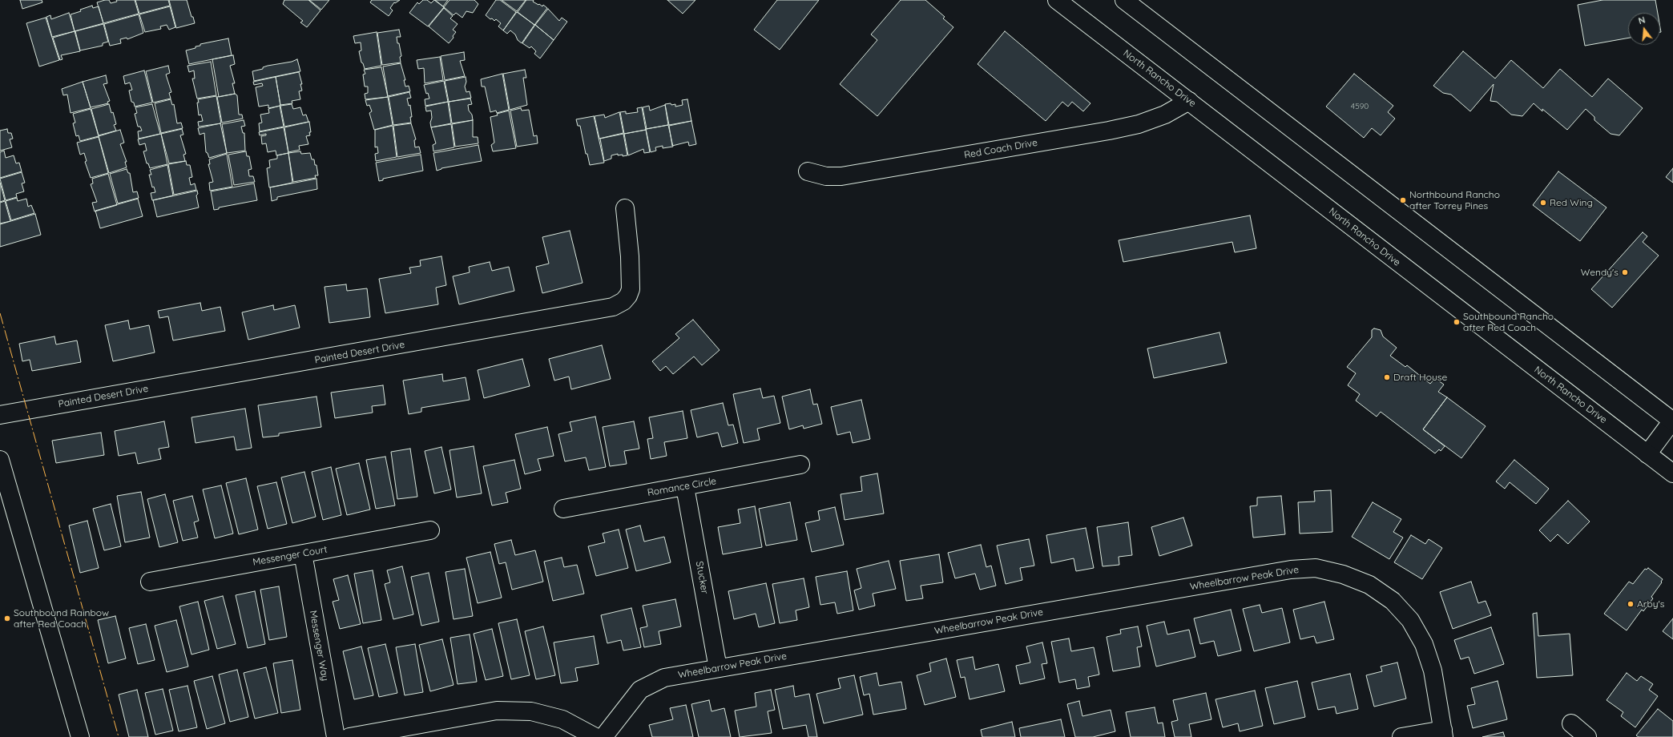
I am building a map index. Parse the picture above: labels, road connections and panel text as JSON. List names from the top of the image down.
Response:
{
  "streets": {
    "street": [
      "North Rancho Drive",
      "Red Coach Drive",
      "Painted Desert Drive",
      "Romance Circle",
      "Messenger Court",
      "Stucker",
      "Wheelbarrow Peak Drive",
      "Messenger Way"
    ]
  },
  "crossings": [
    ["North Rancho Drive", "Red Coach Drive"],
    ["Romance Circle", "Stucker"],
    ["Messenger Court", "Messenger Way"],
    ["Stucker", "Wheelbarrow Peak Drive"]
  ],
  "places": [
    "Northbound Rancho after Torrey Pines",
    "Red Wing",
    "Wendy's",
    "Southbound Rancho after Red Coach",
    "Draft House",
    "Arby's",
    "Southbound Rainbow after Red Coach"
  ],
  "house_numbers": ["4590"],
  "north": "top"
}
